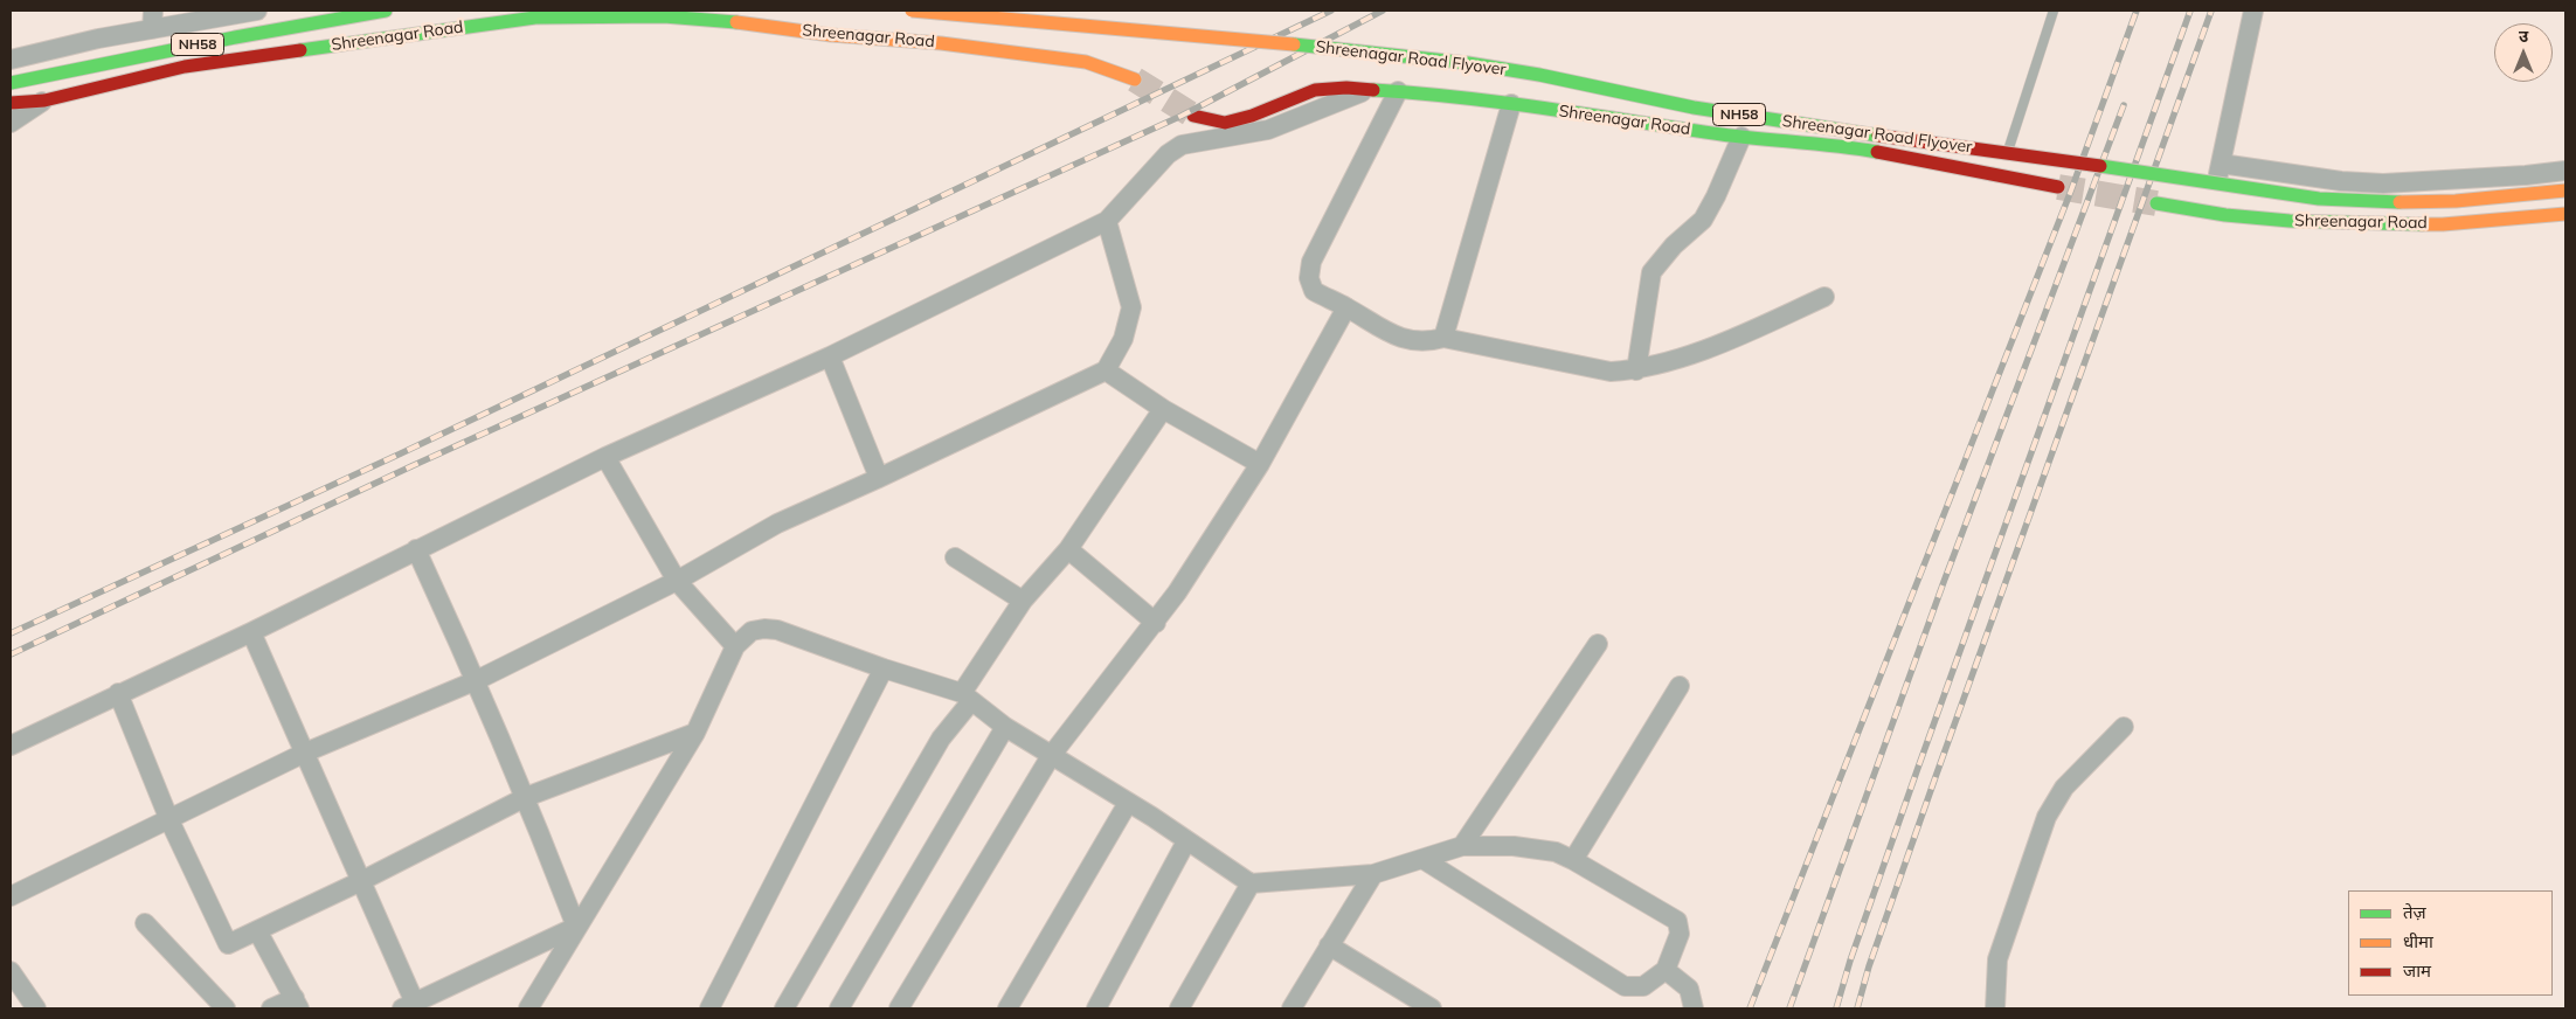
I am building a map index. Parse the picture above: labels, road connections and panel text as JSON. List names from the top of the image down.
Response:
{
  "streets": {
    "main road": ["Shreenagar Road", "NH58", "Shreenagar Road Flyover"]
  },
  "legend": ["तेज़", "धीमा", "जाम"],
  "north": "top"
}
